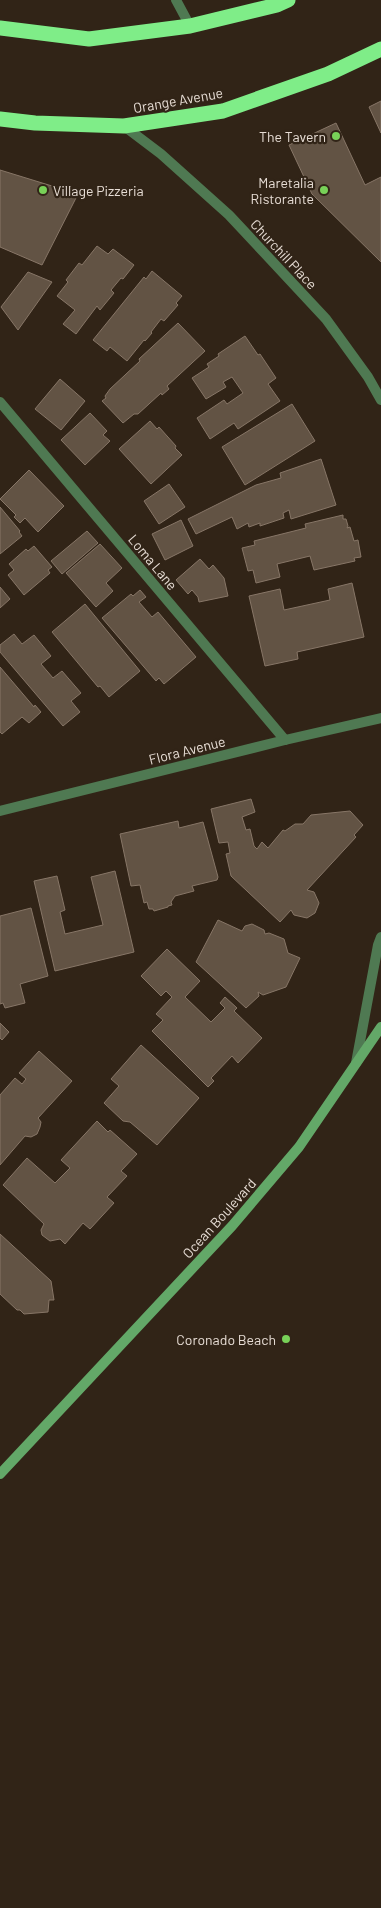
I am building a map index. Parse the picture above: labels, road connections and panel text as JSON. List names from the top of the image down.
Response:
{
  "streets": {
    "highway": ["Orange Avenue"],
    "main road": ["Ocean Boulevard"],
    "street": ["Churchill Place", "Loma Lane", "Flora Avenue"]
  },
  "crossings": [
    ["Orange Avenue", "Churchill Place"],
    ["Loma Lane", "Flora Avenue"]
  ],
  "places": [
    "The Tavern",
    "Village Pizzeria",
    "Maretalia Ristorante",
    "Coronado Beach"
  ]
}
